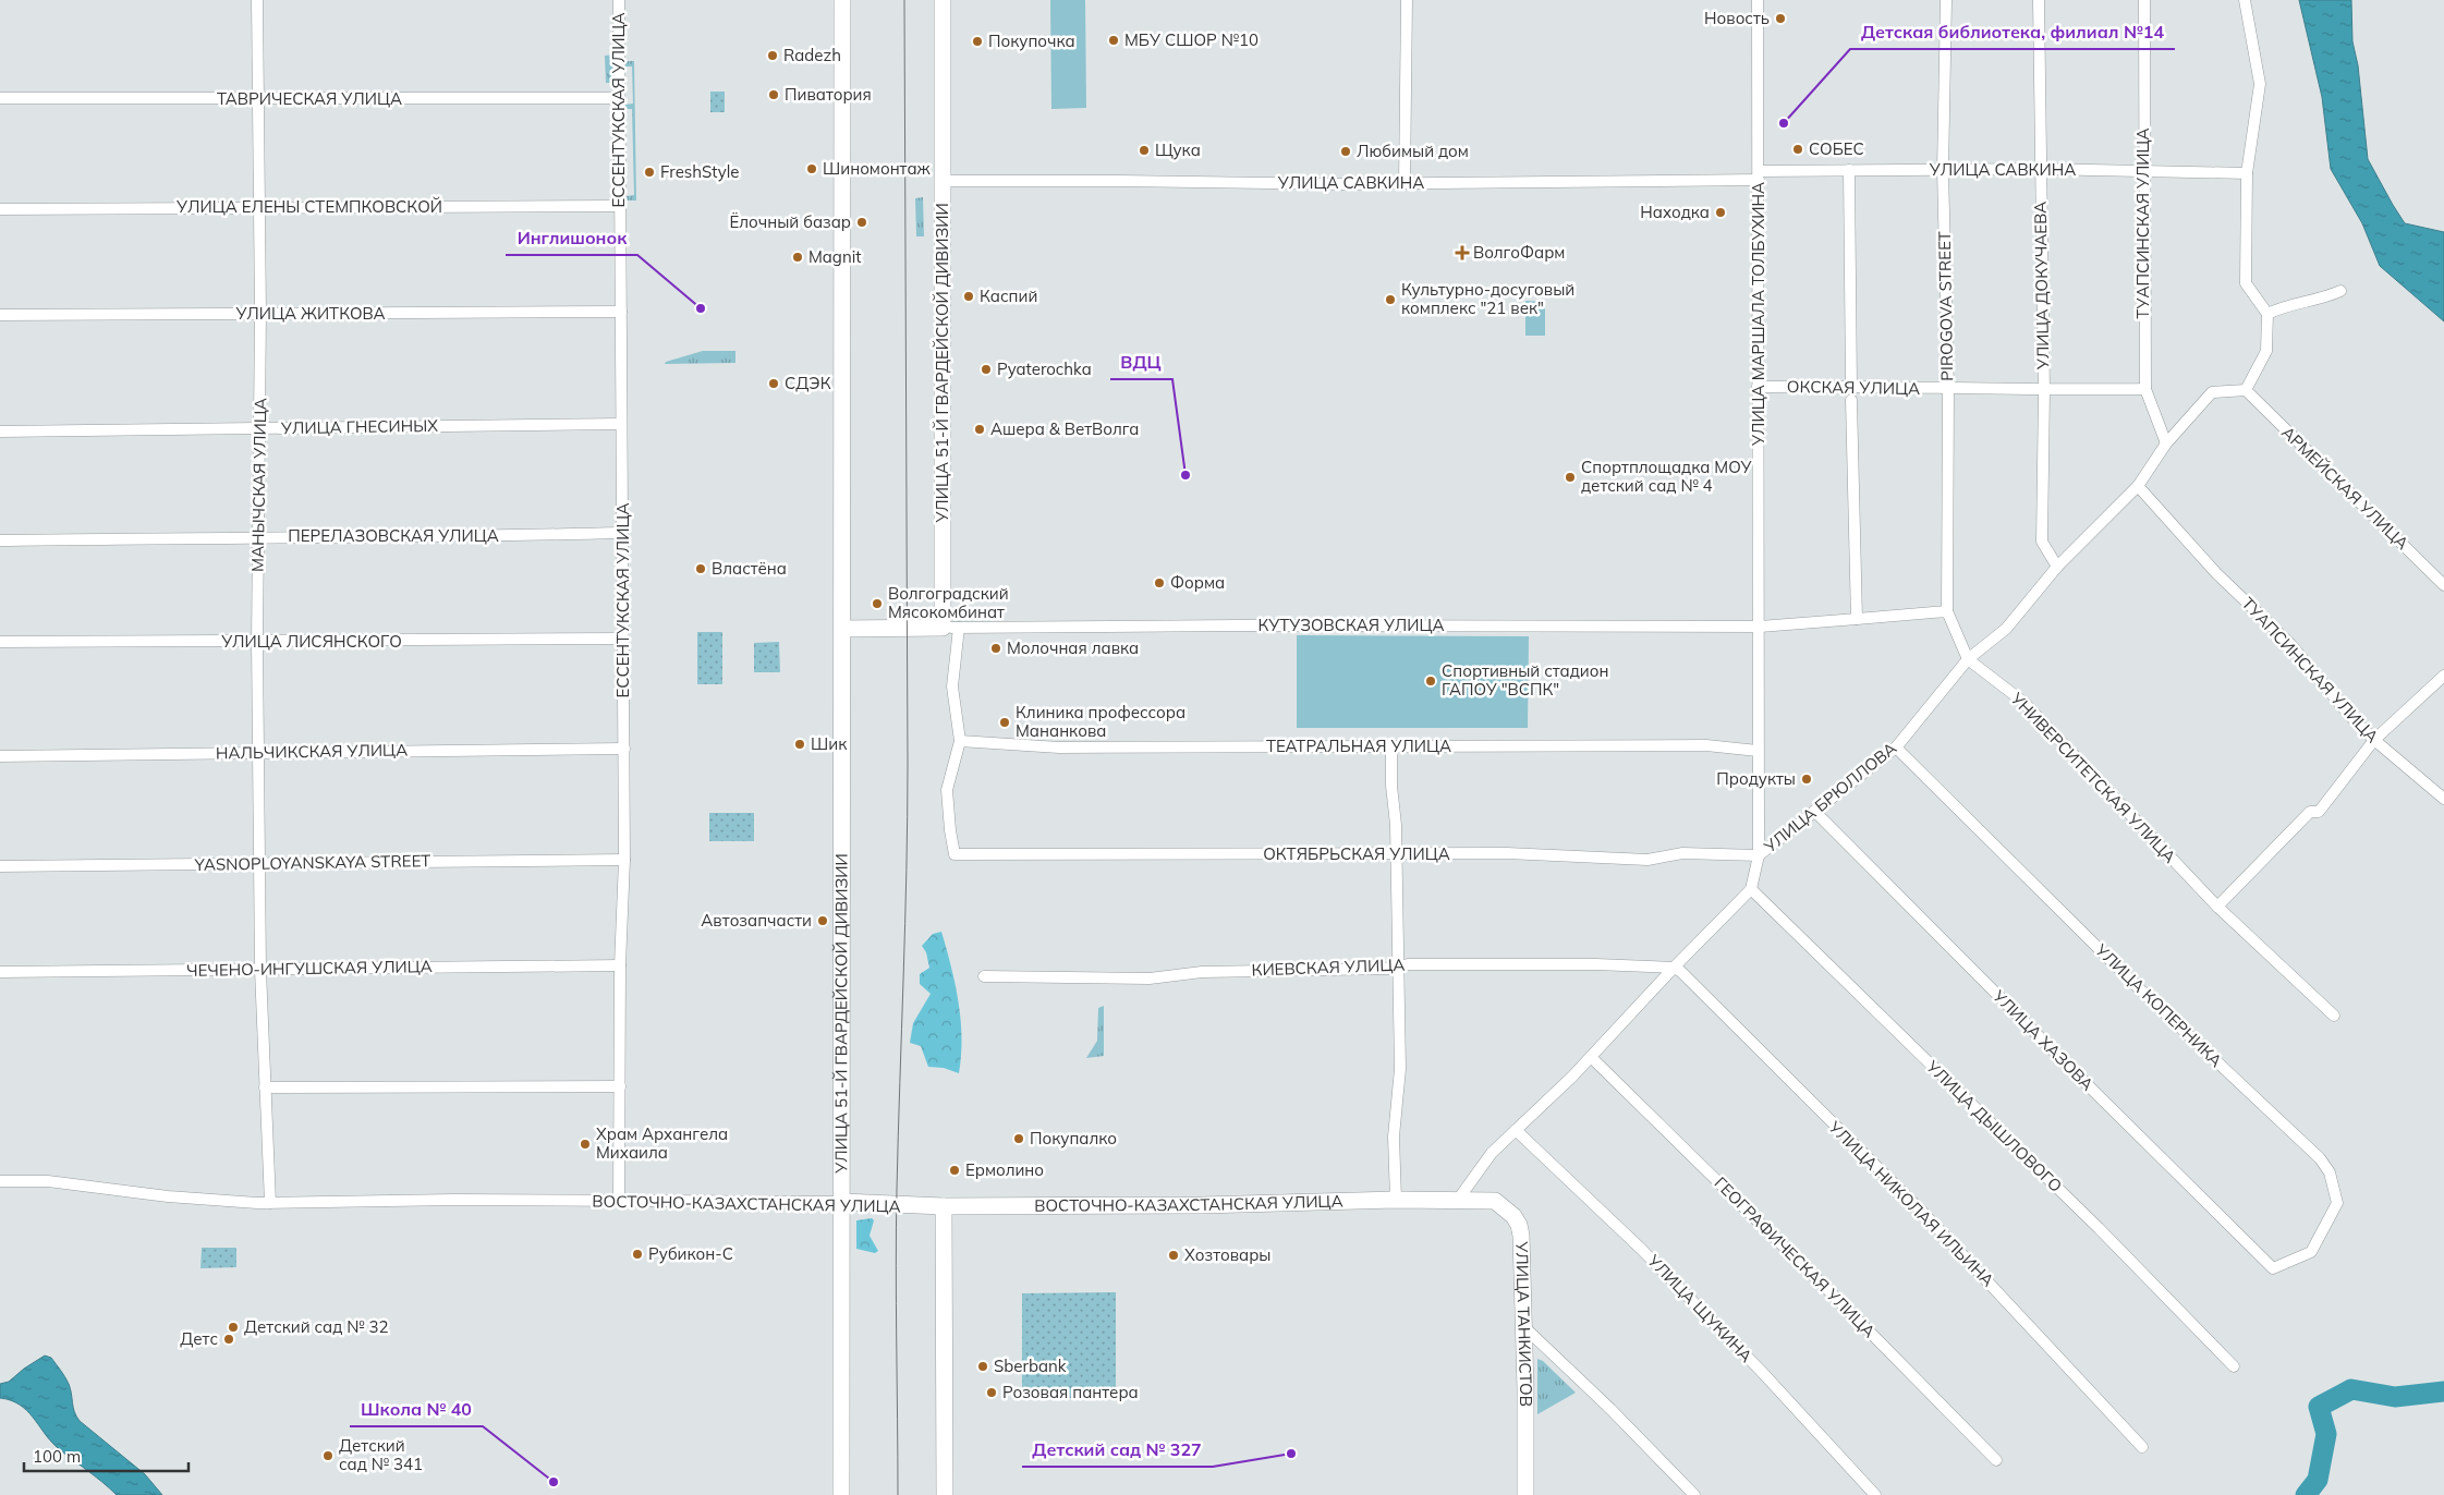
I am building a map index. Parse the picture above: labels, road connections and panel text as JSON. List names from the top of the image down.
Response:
{
  "streets": {
    "main road": ["УЛИЦА 51-Й ГВАРДЕЙСКОЙ ДИВИЗИИ", "ВОСТОЧНО-КАЗАХСТАНСКАЯ УЛИЦА", "УЛИЦА ТАНКИСТОВ"],
    "street": [
      "ТАВРИЧЕСКАЯ УЛИЦА",
      "ЕССЕНТУКСКАЯ УЛИЦА",
      "УЛИЦА САВКИНА",
      "УЛИЦА ЕЛЕНЫ СТЕМПКОВСКОЙ",
      "ТУАПСИНСКАЯ УЛИЦА",
      "УЛИЦА ДОКУЧАЕВА",
      "PIROGOVA STREET",
      "УЛИЦА ЖИТКОВА",
      "УЛИЦА МАРШАЛА ТОЛБУХИНА",
      "ОКСКАЯ УЛИЦА",
      "УЛИЦА ГНЕСИНЫХ",
      "МАНЫЧСКАЯ УЛИЦА",
      "АРМЕЙСКАЯ УЛИЦА",
      "ПЕРЕЛАЗОВСКАЯ УЛИЦА",
      "КУТУЗОВСКАЯ УЛИЦА",
      "УЛИЦА ЛИСЯНСКОГО",
      "ТЕАТРАЛЬНАЯ УЛИЦА",
      "НАЛЬЧИКСКАЯ УЛИЦА",
      "УНИВЕРСИТЕТСКАЯ УЛИЦА",
      "УЛИЦА БРЮЛЛОВА",
      "ОКТЯБРЬСКАЯ УЛИЦА",
      "YASNOPLOYANSKAYA STREET",
      "КИЕВСКАЯ УЛИЦА",
      "ЧЕЧЕНО-ИНГУШСКАЯ УЛИЦА",
      "УЛИЦА КОПЕРНИКА",
      "УЛИЦА ХАЗОВА",
      "УЛИЦА ДЫШЛОВОГО",
      "УЛИЦА НИКОЛАЯ ИЛЬИНА",
      "ГЕОГРАФИЧЕСКАЯ УЛИЦА",
      "УЛИЦА ЩУКИНА"
    ]
  },
  "crossings": [
    ["ТАВРИЧЕСКАЯ УЛИЦА", "ЕССЕНТУКСКАЯ УЛИЦА"],
    ["ТАВРИЧЕСКАЯ УЛИЦА", "МАНЫЧСКАЯ УЛИЦА"],
    ["ЕССЕНТУКСКАЯ УЛИЦА", "УЛИЦА ЕЛЕНЫ СТЕМПКОВСКОЙ"],
    ["ЕССЕНТУКСКАЯ УЛИЦА", "УЛИЦА ЖИТКОВА"],
    ["ЕССЕНТУКСКАЯ УЛИЦА", "УЛИЦА ГНЕСИНЫХ"],
    ["ЕССЕНТУКСКАЯ УЛИЦА", "ПЕРЕЛАЗОВСКАЯ УЛИЦА"],
    ["ЕССЕНТУКСКАЯ УЛИЦА", "УЛИЦА ЛИСЯНСКОГО"],
    ["ЕССЕНТУКСКАЯ УЛИЦА", "НАЛЬЧИКСКАЯ УЛИЦА"],
    ["ЕССЕНТУКСКАЯ УЛИЦА", "YASNOPLOYANSKAYA STREET"],
    ["ЕССЕНТУКСКАЯ УЛИЦА", "ЧЕЧЕНО-ИНГУШСКАЯ УЛИЦА"],
    ["ЕССЕНТУКСКАЯ УЛИЦА", "ВОСТОЧНО-КАЗАХСТАНСКАЯ УЛИЦА"],
    ["УЛИЦА САВКИНА", "ТУАПСИНСКАЯ УЛИЦА"],
    ["УЛИЦА САВКИНА", "УЛИЦА ДОКУЧАЕВА"],
    ["УЛИЦА САВКИНА", "PIROGOVA STREET"],
    ["УЛИЦА САВКИНА", "УЛИЦА МАРШАЛА ТОЛБУХИНА"],
    ["УЛИЦА САВКИНА", "УЛИЦА 51-Й ГВАРДЕЙСКОЙ ДИВИЗИИ"],
    ["УЛИЦА ЕЛЕНЫ СТЕМПКОВСКОЙ", "МАНЫЧСКАЯ УЛИЦА"],
    ["ТУАПСИНСКАЯ УЛИЦА", "ОКСКАЯ УЛИЦА"],
    ["ТУАПСИНСКАЯ УЛИЦА", "УЛИЦА БРЮЛЛОВА"],
    ["УЛИЦА ДОКУЧАЕВА", "ОКСКАЯ УЛИЦА"],
    ["УЛИЦА ДОКУЧАЕВА", "УЛИЦА БРЮЛЛОВА"],
    ["PIROGOVA STREET", "ОКСКАЯ УЛИЦА"],
    ["PIROGOVA STREET", "УНИВЕРСИТЕТСКАЯ УЛИЦА"],
    ["УЛИЦА ЖИТКОВА", "МАНЫЧСКАЯ УЛИЦА"],
    ["УЛИЦА МАРШАЛА ТОЛБУХИНА", "ОКСКАЯ УЛИЦА"],
    ["УЛИЦА МАРШАЛА ТОЛБУХИНА", "КУТУЗОВСКАЯ УЛИЦА"],
    ["УЛИЦА МАРШАЛА ТОЛБУХИНА", "ТЕАТРАЛЬНАЯ УЛИЦА"],
    ["УЛИЦА МАРШАЛА ТОЛБУХИНА", "УЛИЦА БРЮЛЛОВА"],
    ["УЛИЦА МАРШАЛА ТОЛБУХИНА", "ОКТЯБРЬСКАЯ УЛИЦА"],
    ["УЛИЦА 51-Й ГВАРДЕЙСКОЙ ДИВИЗИИ", "КУТУЗОВСКАЯ УЛИЦА"],
    ["УЛИЦА 51-Й ГВАРДЕЙСКОЙ ДИВИЗИИ", "ВОСТОЧНО-КАЗАХСТАНСКАЯ УЛИЦА"],
    ["УЛИЦА ГНЕСИНЫХ", "МАНЫЧСКАЯ УЛИЦА"],
    ["МАНЫЧСКАЯ УЛИЦА", "ПЕРЕЛАЗОВСКАЯ УЛИЦА"],
    ["МАНЫЧСКАЯ УЛИЦА", "УЛИЦА ЛИСЯНСКОГО"],
    ["МАНЫЧСКАЯ УЛИЦА", "НАЛЬЧИКСКАЯ УЛИЦА"],
    ["МАНЫЧСКАЯ УЛИЦА", "YASNOPLOYANSKAYA STREET"],
    ["МАНЫЧСКАЯ УЛИЦА", "ЧЕЧЕНО-ИНГУШСКАЯ УЛИЦА"],
    ["АРМЕЙСКАЯ УЛИЦА", "УЛИЦА БРЮЛЛОВА"],
    ["ТЕАТРАЛЬНАЯ УЛИЦА", "ОКТЯБРЬСКАЯ УЛИЦА"],
    ["УНИВЕРСИТЕТСКАЯ УЛИЦА", "УЛИЦА БРЮЛЛОВА"],
    ["УЛИЦА БРЮЛЛОВА", "ОКТЯБРЬСКАЯ УЛИЦА"],
    ["УЛИЦА БРЮЛЛОВА", "УЛИЦА КОПЕРНИКА"],
    ["УЛИЦА БРЮЛЛОВА", "УЛИЦА ХАЗОВА"],
    ["УЛИЦА БРЮЛЛОВА", "УЛИЦА ДЫШЛОВОГО"],
    ["КИЕВСКАЯ УЛИЦА", "УЛИЦА НИКОЛАЯ ИЛЬИНА"],
    ["УЛИЦА КОПЕРНИКА", "УЛИЦА ХАЗОВА"],
    ["ВОСТОЧНО-КАЗАХСТАНСКАЯ УЛИЦА", "УЛИЦА ТАНКИСТОВ"]
  ],
  "places": {
    "other": [
      "Новость",
      "МБУ СШОР №10",
      "Покупочка",
      "Radezh",
      "Пиватория",
      "Детская библиотека, филиал №14",
      "СОБЕС",
      "Щука",
      "Любимый дом",
      "Шиномонтаж",
      "FreshStyle",
      "Находка",
      "Ёлочный базар",
      "Magnit",
      "Каспий",
      "Культурно-досуговый комплекс \"21 век\"",
      "Инглишонок",
      "Pyaterochka",
      "СДЭК",
      "Ашера & ВетВолга",
      "ВДЦ",
      "Спортплощадка МОУ детский сад № 4",
      "Властёна",
      "Форма",
      "Волгоградский Мясокомбинат",
      "Молочная лавка",
      "Спортивный стадион ГАПОУ \"ВСПК\"",
      "Клиника профессора Мананкова",
      "Шик",
      "Продукты",
      "Автозапчасти",
      "Покупалко",
      "Храм Архангела Михаила",
      "Ермолино",
      "Рубикон-С",
      "Хозтовары",
      "Детский сад № 32",
      "Детс",
      "Sberbank",
      "Розовая пантера",
      "Детский сад № 327",
      "Детский сад № 341",
      "Школа № 40"
    ],
    "health": ["ВолгоФарм"]
  },
  "scale_bar": "100 m"
}
